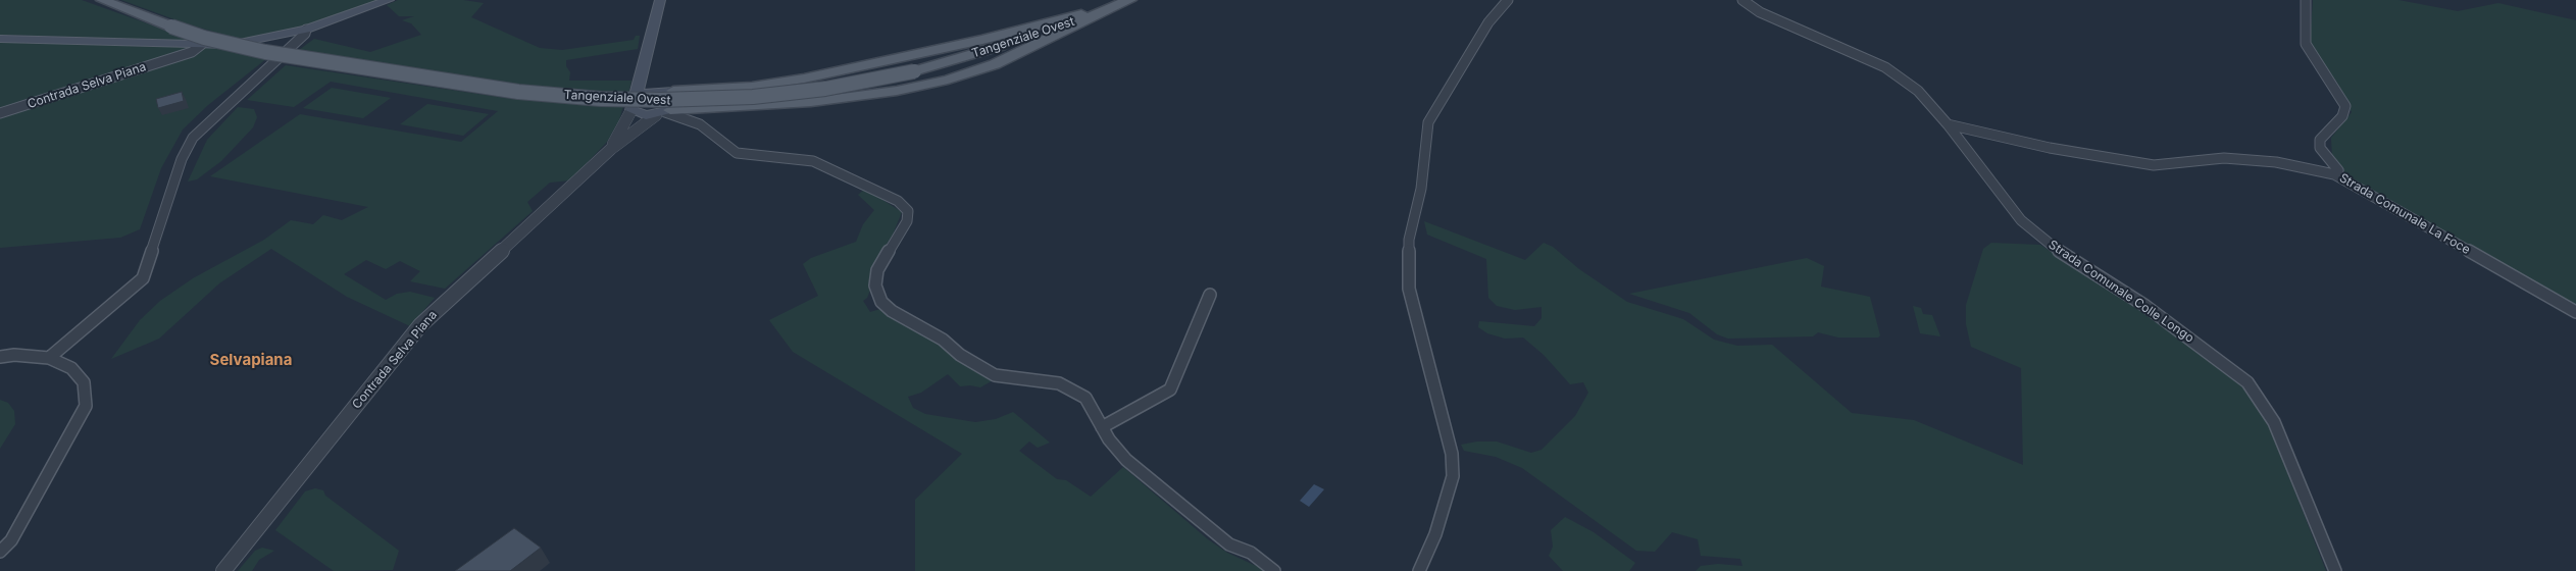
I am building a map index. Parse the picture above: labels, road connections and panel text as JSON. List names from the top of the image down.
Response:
{
  "streets": {
    "main road": ["Tangenziale Ovest"],
    "street": ["Contrada Selva Piana", "Strada Comunale La Foce", "Strada Comunale Colle Longo"]
  },
  "crossings": [
    ["Strada Comunale La Foce", "Strada Comunale Colle Longo"]
  ],
  "districts": ["Selvapiana"]
}
